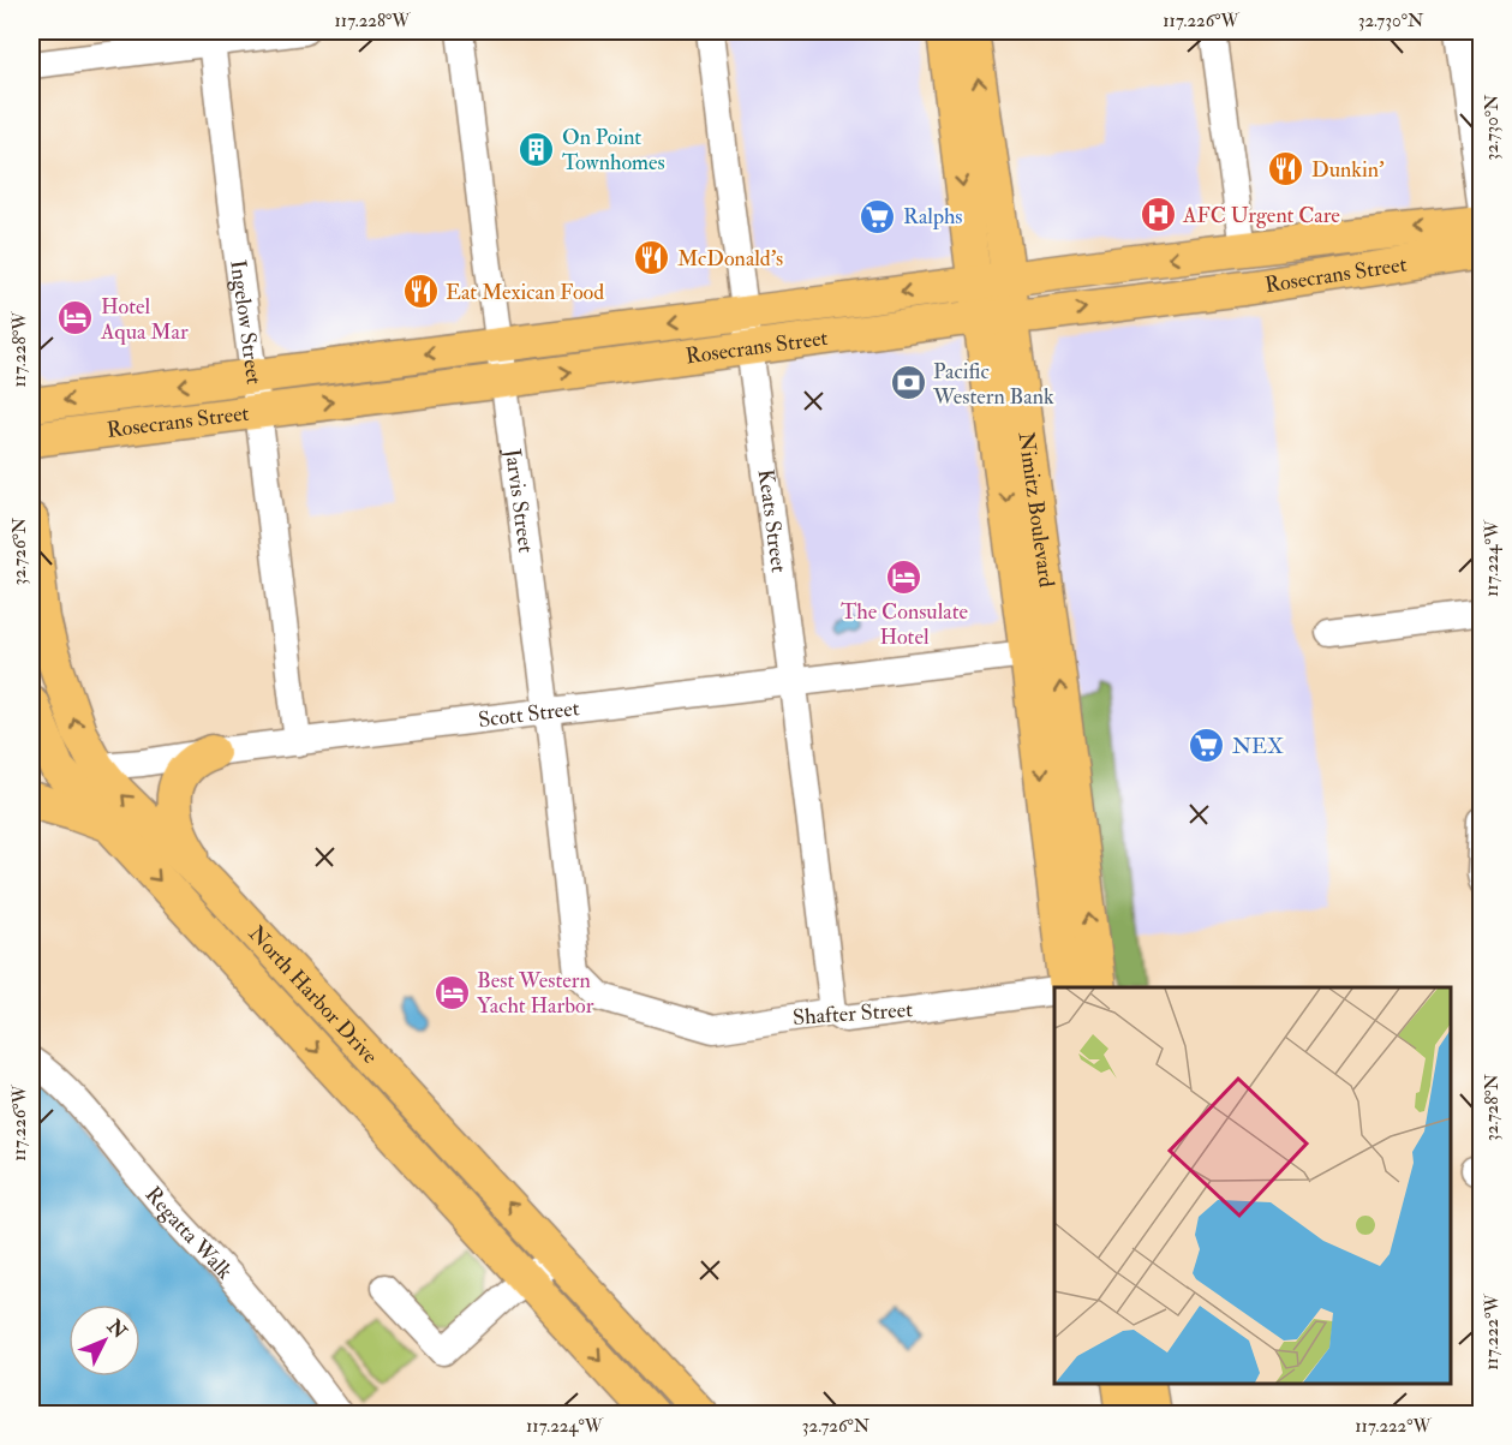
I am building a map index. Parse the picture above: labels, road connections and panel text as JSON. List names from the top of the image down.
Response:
{
  "streets": {
    "main road": [
      "Rosecrans Street",
      "Nimitz Boulevard",
      "Scott Street",
      "North Harbor Drive"
    ],
    "street": [
      "Ingelow Street",
      "Jarvis Street",
      "Keats Street",
      "Shafter Street",
      "Regatta Walk"
    ]
  },
  "crossings": [
    ["Rosecrans Street", "Ingelow Street"],
    ["Rosecrans Street", "Jarvis Street"],
    ["Rosecrans Street", "Nimitz Boulevard"],
    ["Rosecrans Street", "Keats Street"],
    ["Ingelow Street", "Scott Street"],
    ["Jarvis Street", "Scott Street"],
    ["Jarvis Street", "Shafter Street"],
    ["Nimitz Boulevard", "Scott Street"],
    ["Keats Street", "Scott Street"],
    ["Keats Street", "Shafter Street"],
    ["Scott Street", "North Harbor Drive"]
  ],
  "places": {
    "building": ["On Point Townhomes"],
    "restaurant": ["Dunkin'", "McDonald's", "Eat Mexican Food"],
    "hospital": ["AFC Urgent Care"],
    "supermarket": ["Ralphs", "NEX"],
    "hotel": ["Hotel Aqua Mar", "The Consulate Hotel", "Best Western Yacht Harbor"],
    "bank": ["Pacific Western Bank"]
  },
  "north": "top right",
  "coordinates": [
    "117.228°W",
    "117.226°W",
    "32.730°N",
    "32.726°N",
    "117.224°W",
    "32.728°N",
    "117.222°W"
  ]
}
